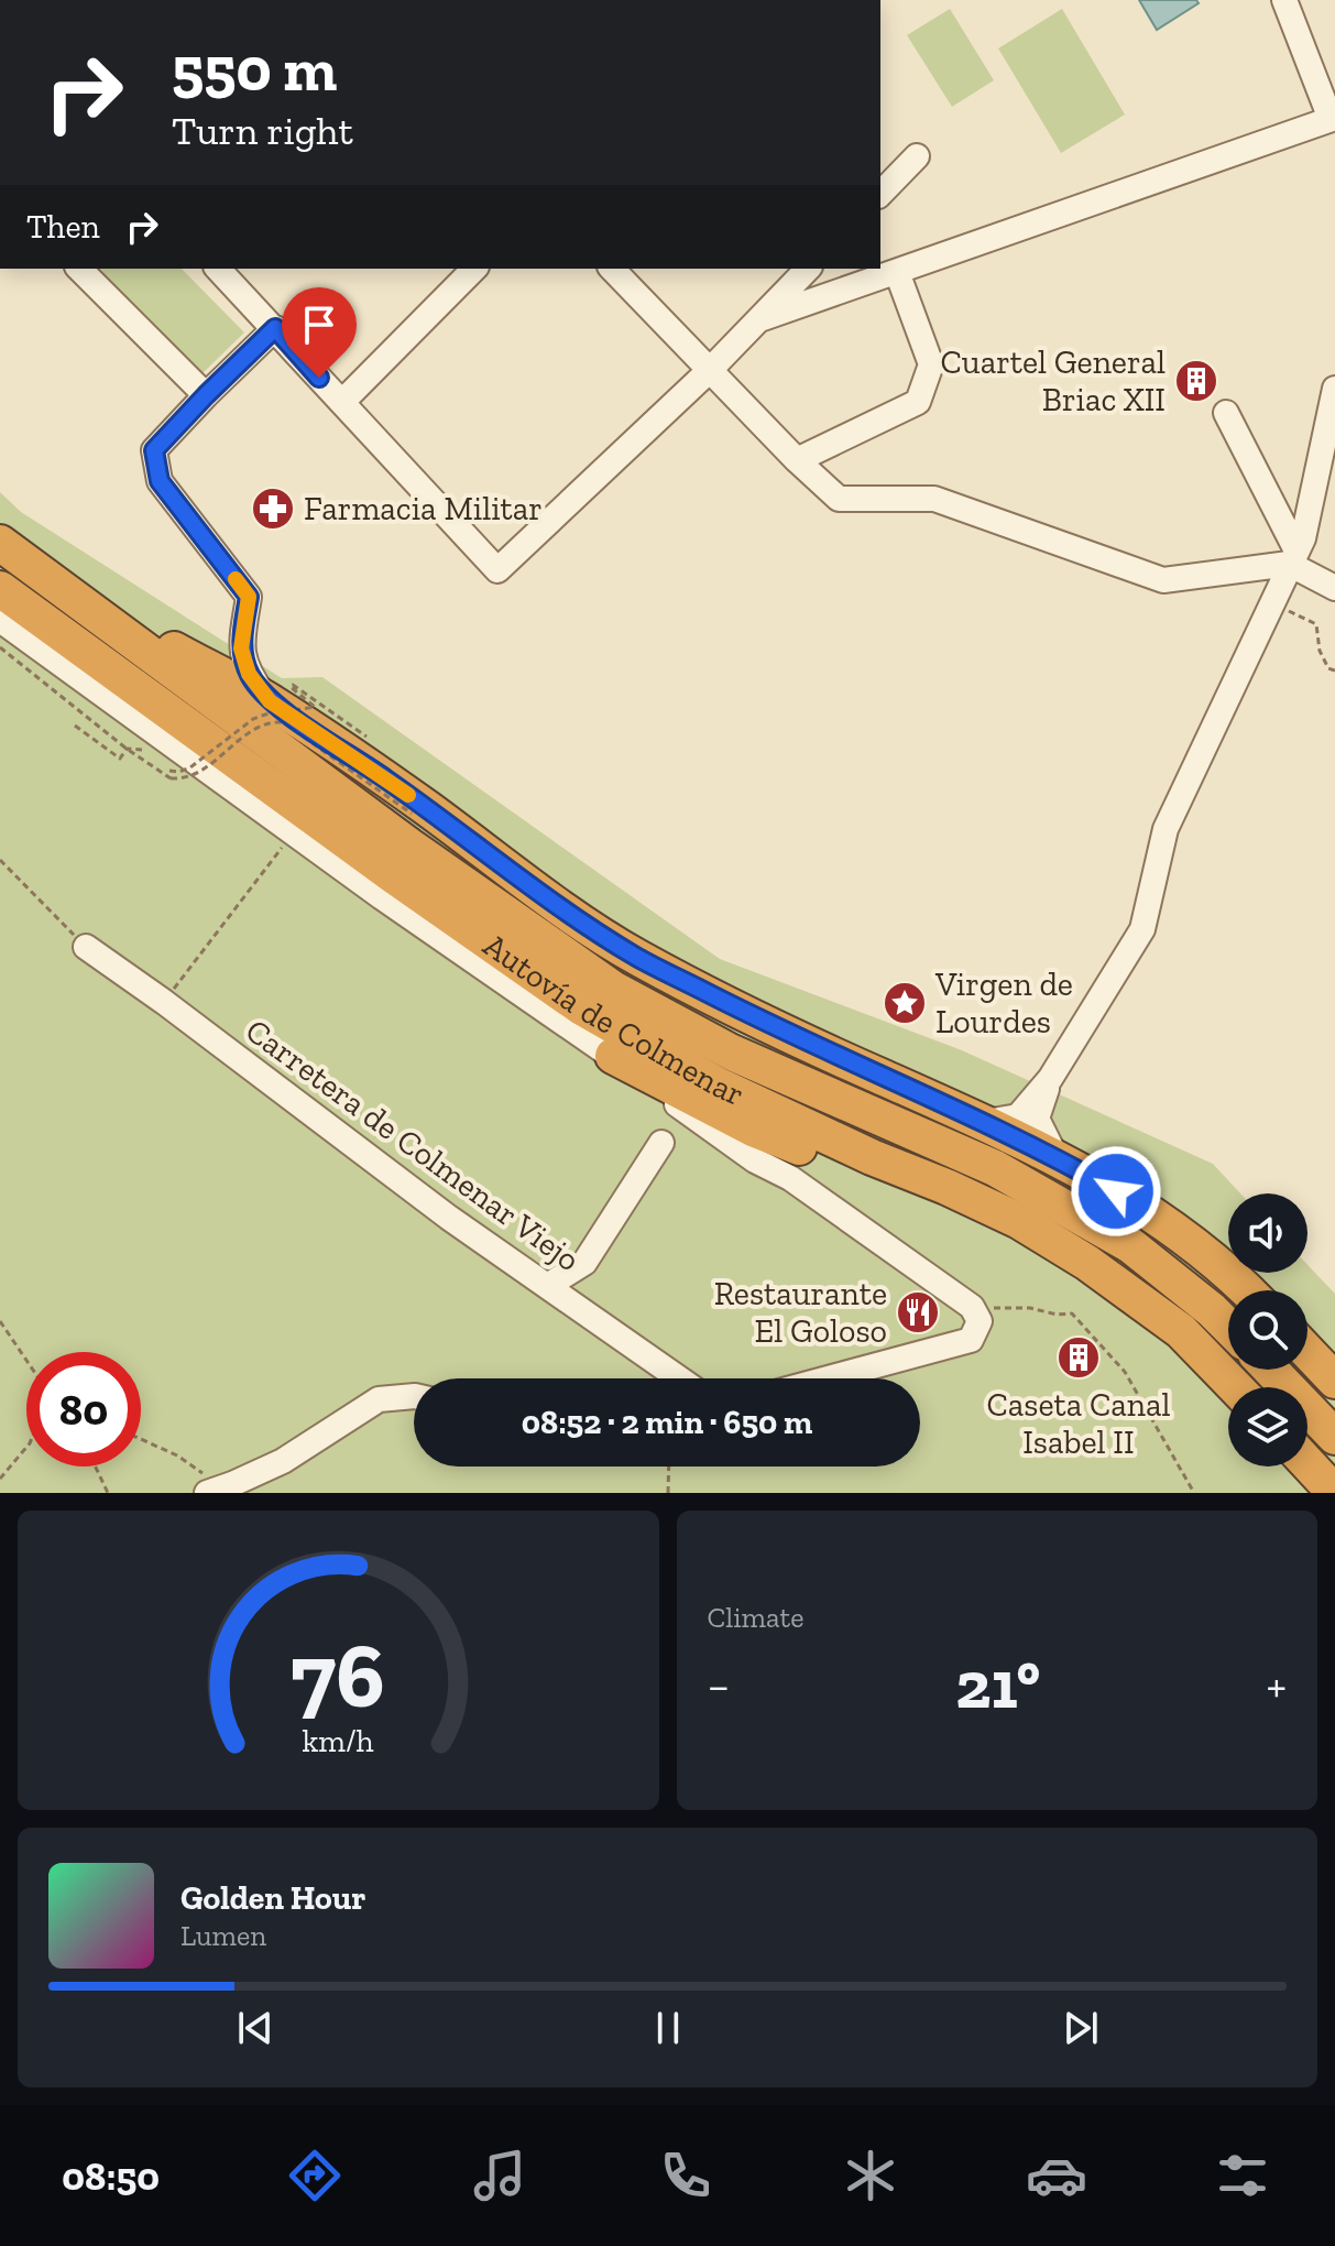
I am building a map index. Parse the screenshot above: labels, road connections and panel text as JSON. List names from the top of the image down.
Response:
{
  "streets": {
    "highway": ["Autovía de Colmenar"],
    "street": ["Carretera de Colmenar Viejo"]
  },
  "places": {
    "building": ["Cuartel General Briac XII", "Caseta Canal Isabel II"],
    "pharmacy": ["Farmacia Militar"],
    "place": ["Virgen de Lourdes"],
    "restaurant": ["Restaurante El Goloso"]
  },
  "page": {
    "turn": ["550 m", "Turn right"],
    "then": "Then",
    "limit": "80",
    "trip": "08:52 · 2 min · 650 m",
    "tile": "Climate",
    "heat": ["−", "21°", "+"],
    "song": ["Golden Hour", "Lumen"],
    "tabs": "08:50",
    "gauge": ["76", "km/h"]
  }
}
